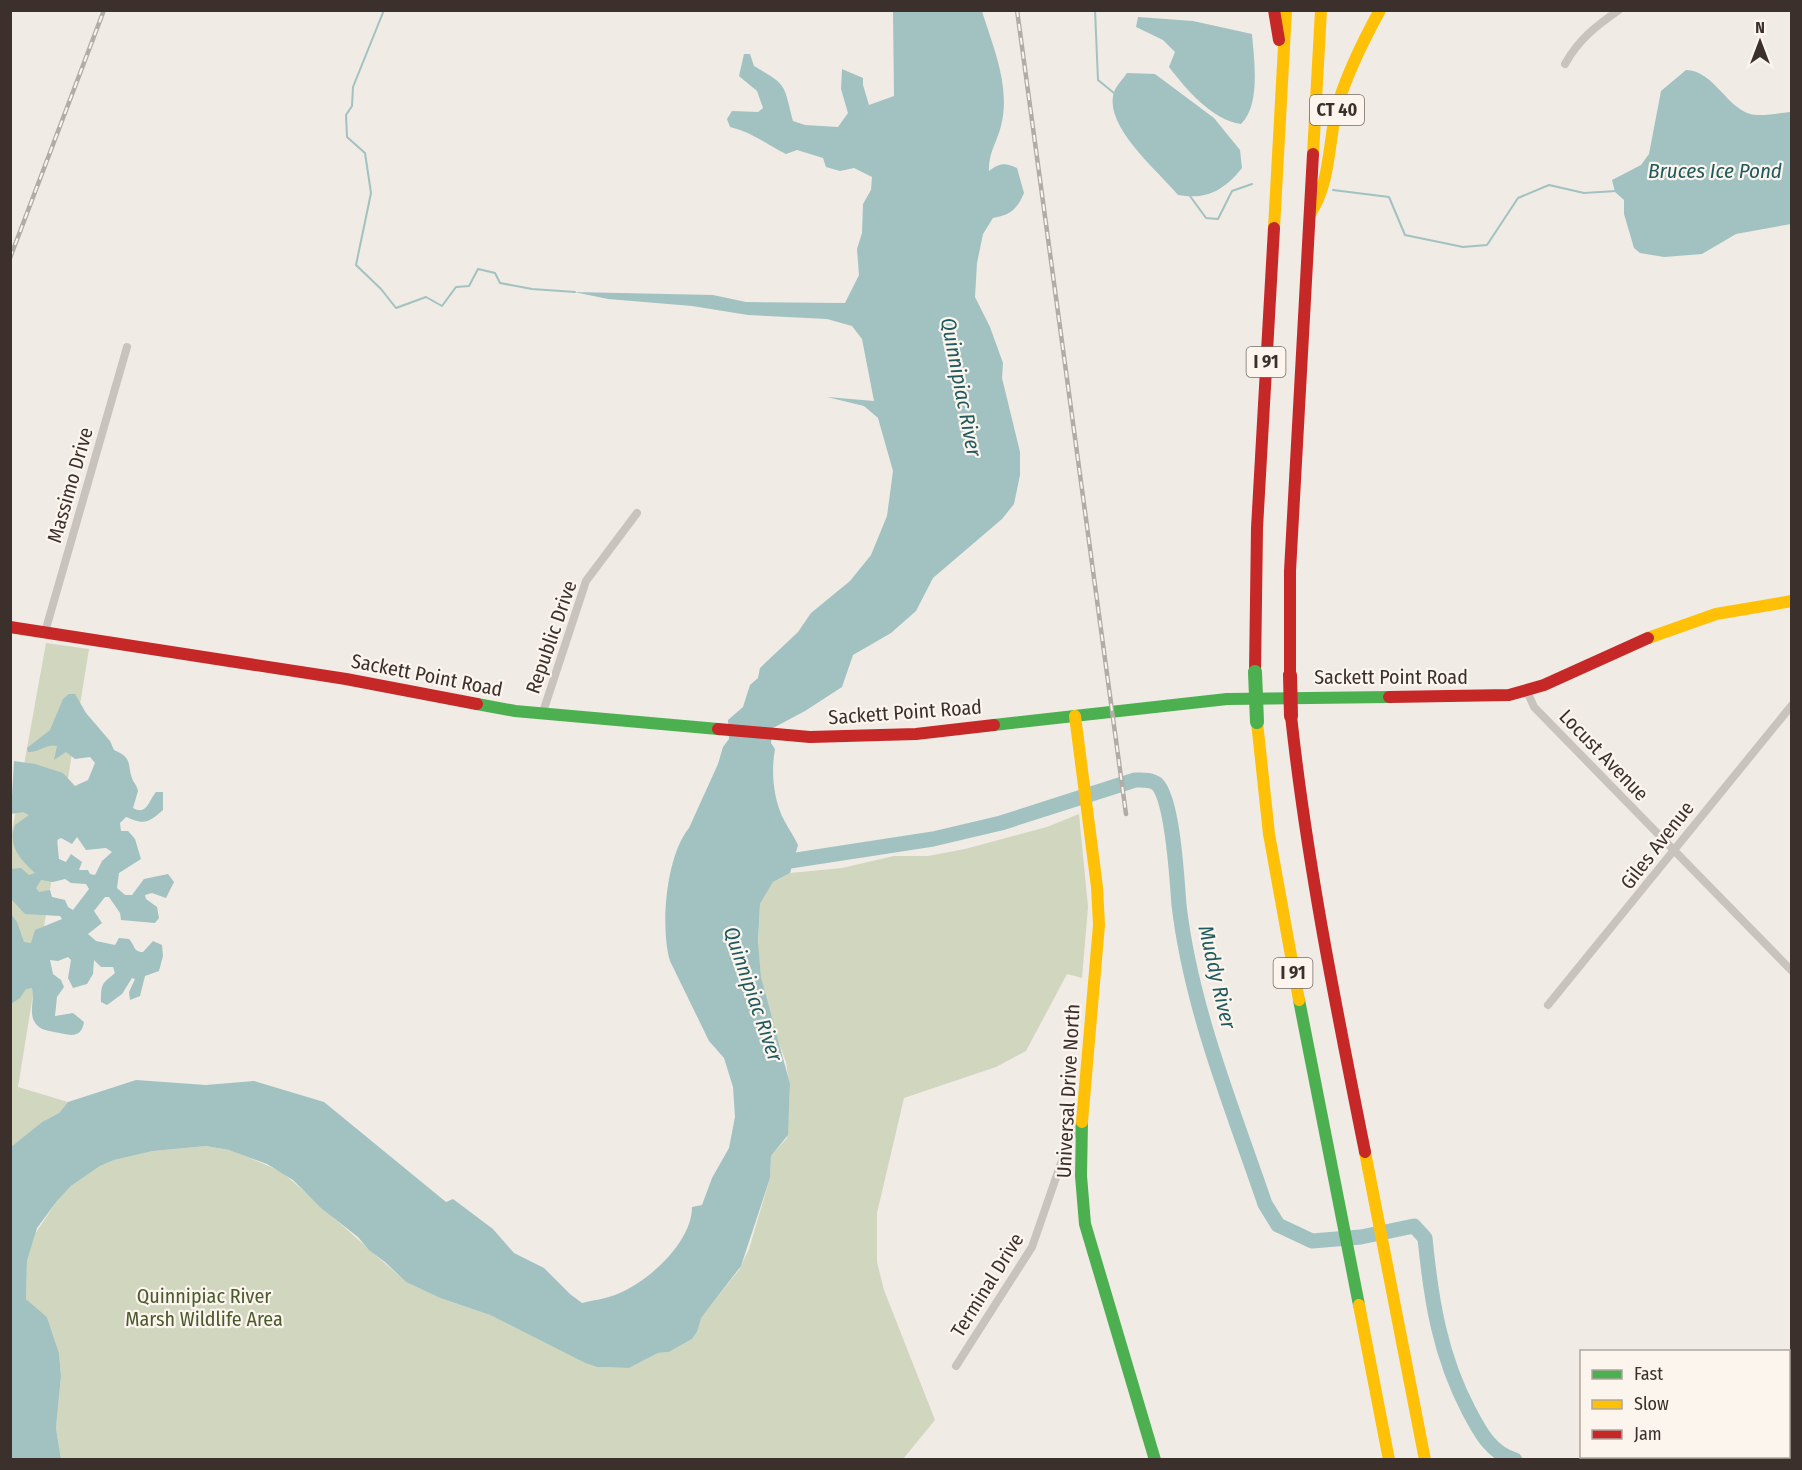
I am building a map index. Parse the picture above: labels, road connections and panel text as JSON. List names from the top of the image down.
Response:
{
  "streets": {
    "main road": [
      "CT 40",
      "I 91",
      "Sackett Point Road",
      "Universal Drive North"
    ],
    "street": [
      "Massimo Drive",
      "Republic Drive",
      "Locust Avenue",
      "Giles Avenue",
      "Terminal Drive"
    ]
  },
  "crossings": [
    ["CT 40", "I 91"],
    ["Massimo Drive", "Sackett Point Road"],
    ["Republic Drive", "Sackett Point Road"],
    ["Sackett Point Road", "Locust Avenue"],
    ["Sackett Point Road", "Universal Drive North"],
    ["Locust Avenue", "Giles Avenue"],
    ["Universal Drive North", "Terminal Drive"]
  ],
  "water": ["Bruces Ice Pond", "Quinnipiac River", "Muddy River"],
  "parks": ["Quinnipiac River Marsh Wildlife Area"],
  "legend": ["Fast", "Slow", "Jam"],
  "north": "top"
}
